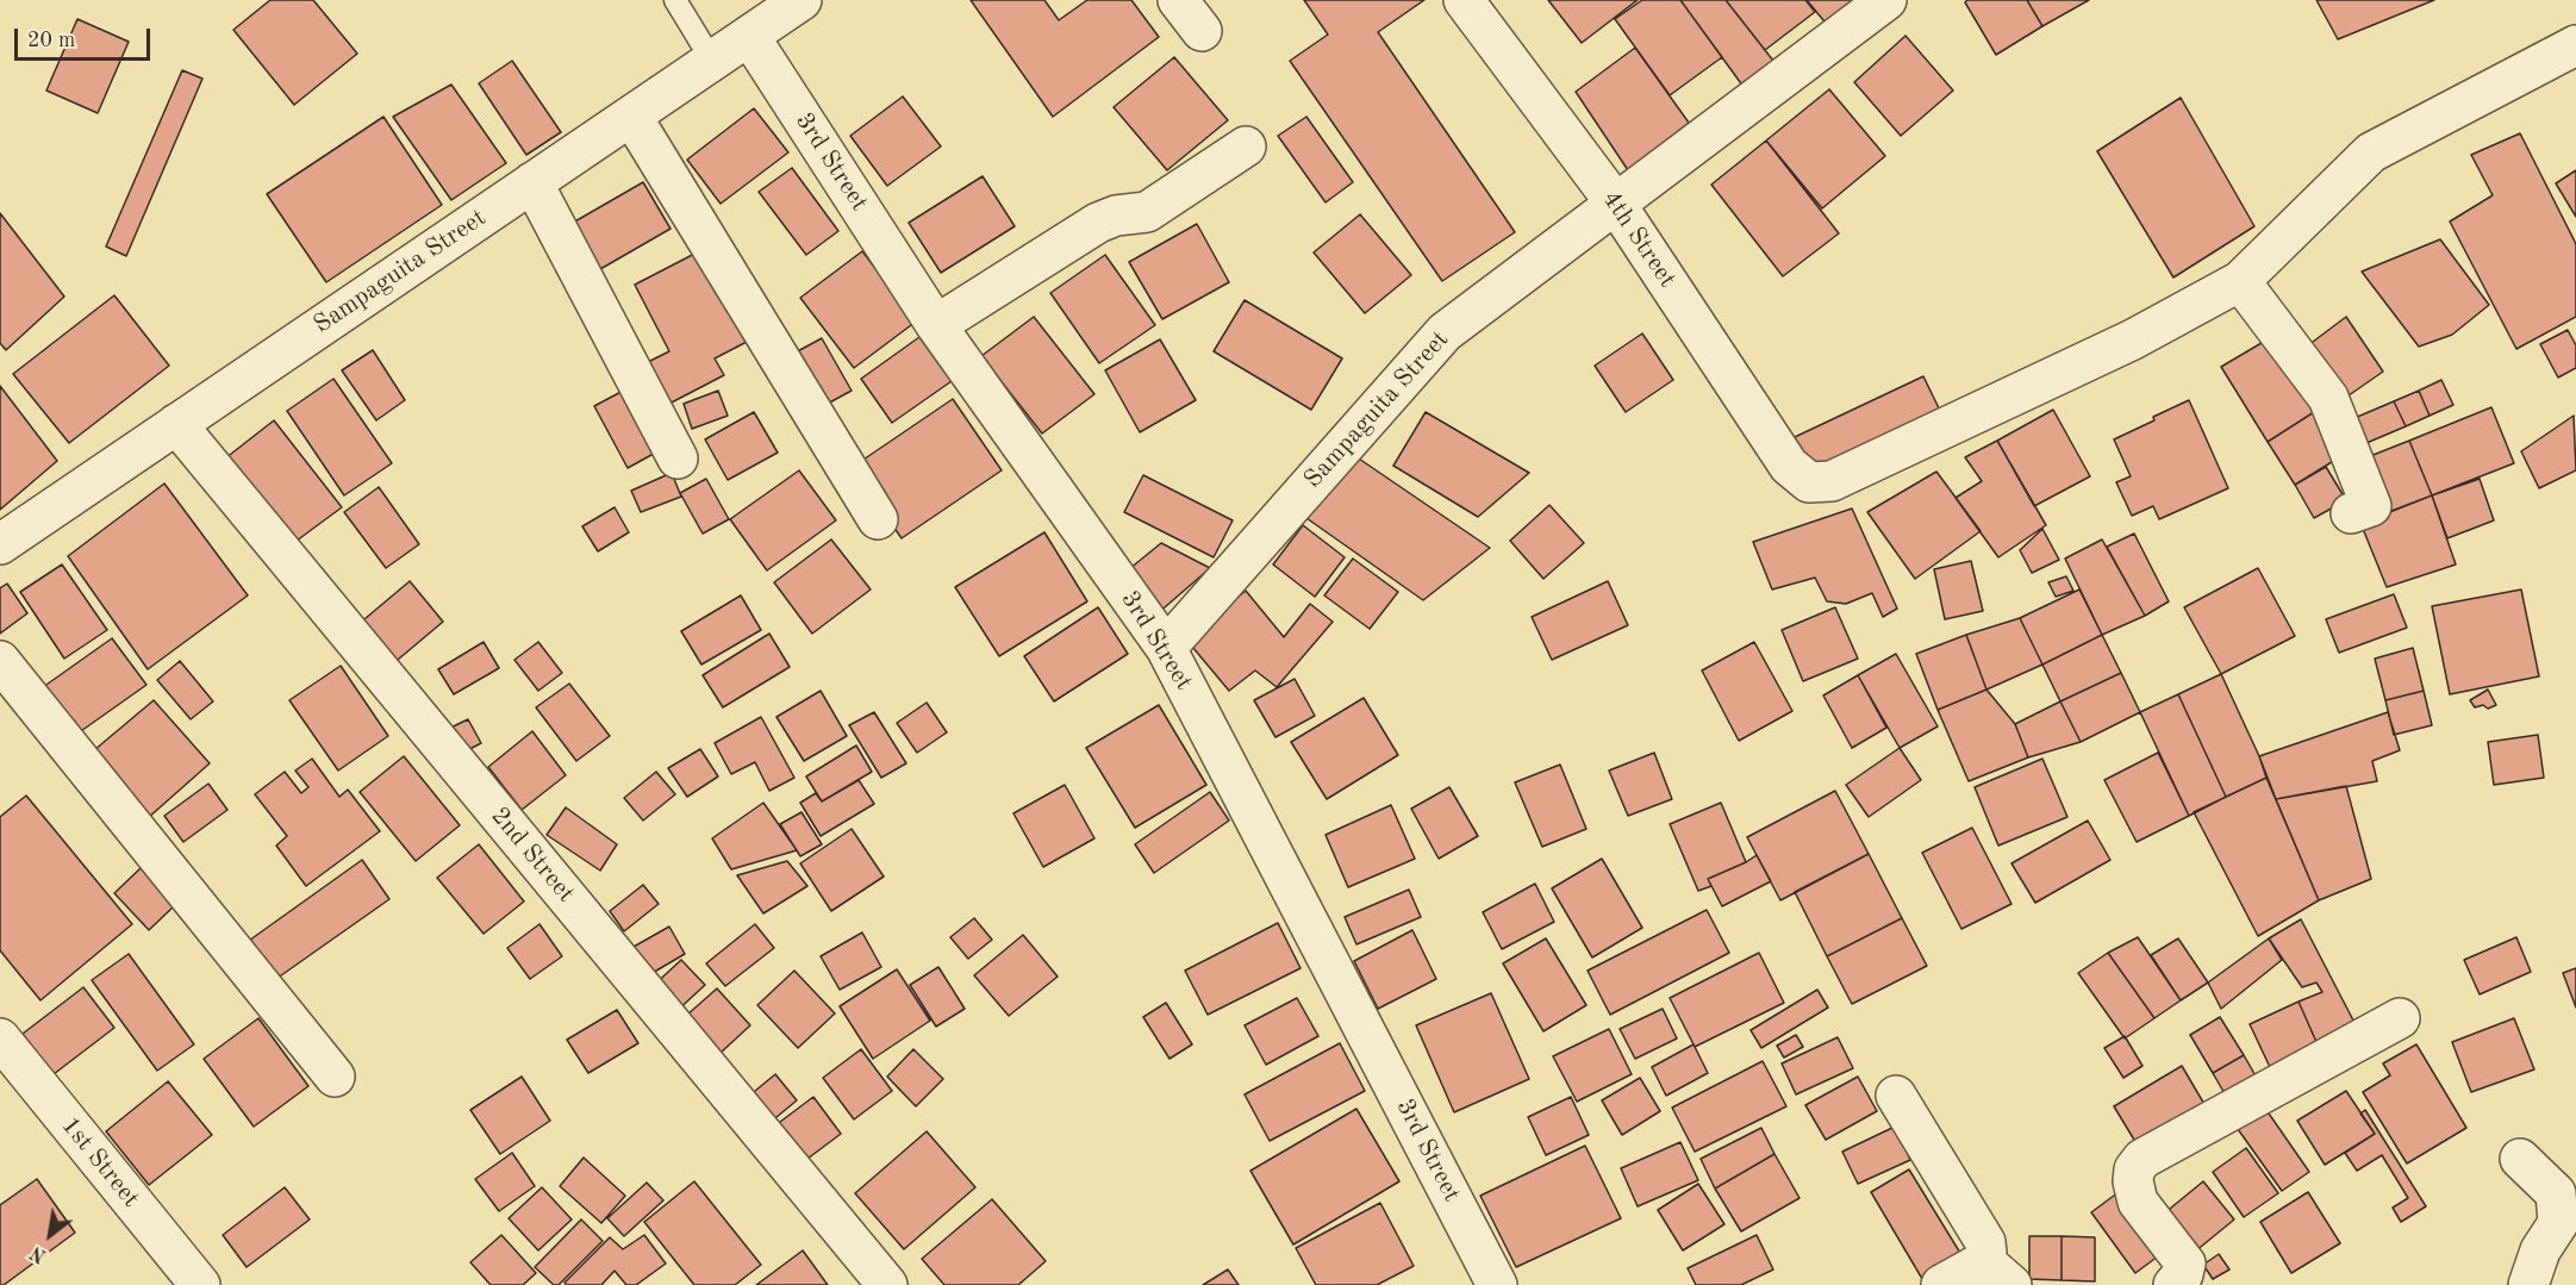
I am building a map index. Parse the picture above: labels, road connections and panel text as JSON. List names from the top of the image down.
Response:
{
  "streets": {
    "street": [
      "3rd Street",
      "4th Street",
      "Sampaguita Street",
      "2nd Street",
      "1st Street"
    ]
  },
  "crossings": [
    ["3rd Street", "Sampaguita Street"],
    ["4th Street", "Sampaguita Street"],
    ["Sampaguita Street", "2nd Street"]
  ],
  "scale_bar": "20 m",
  "north": "bottom left"
}
